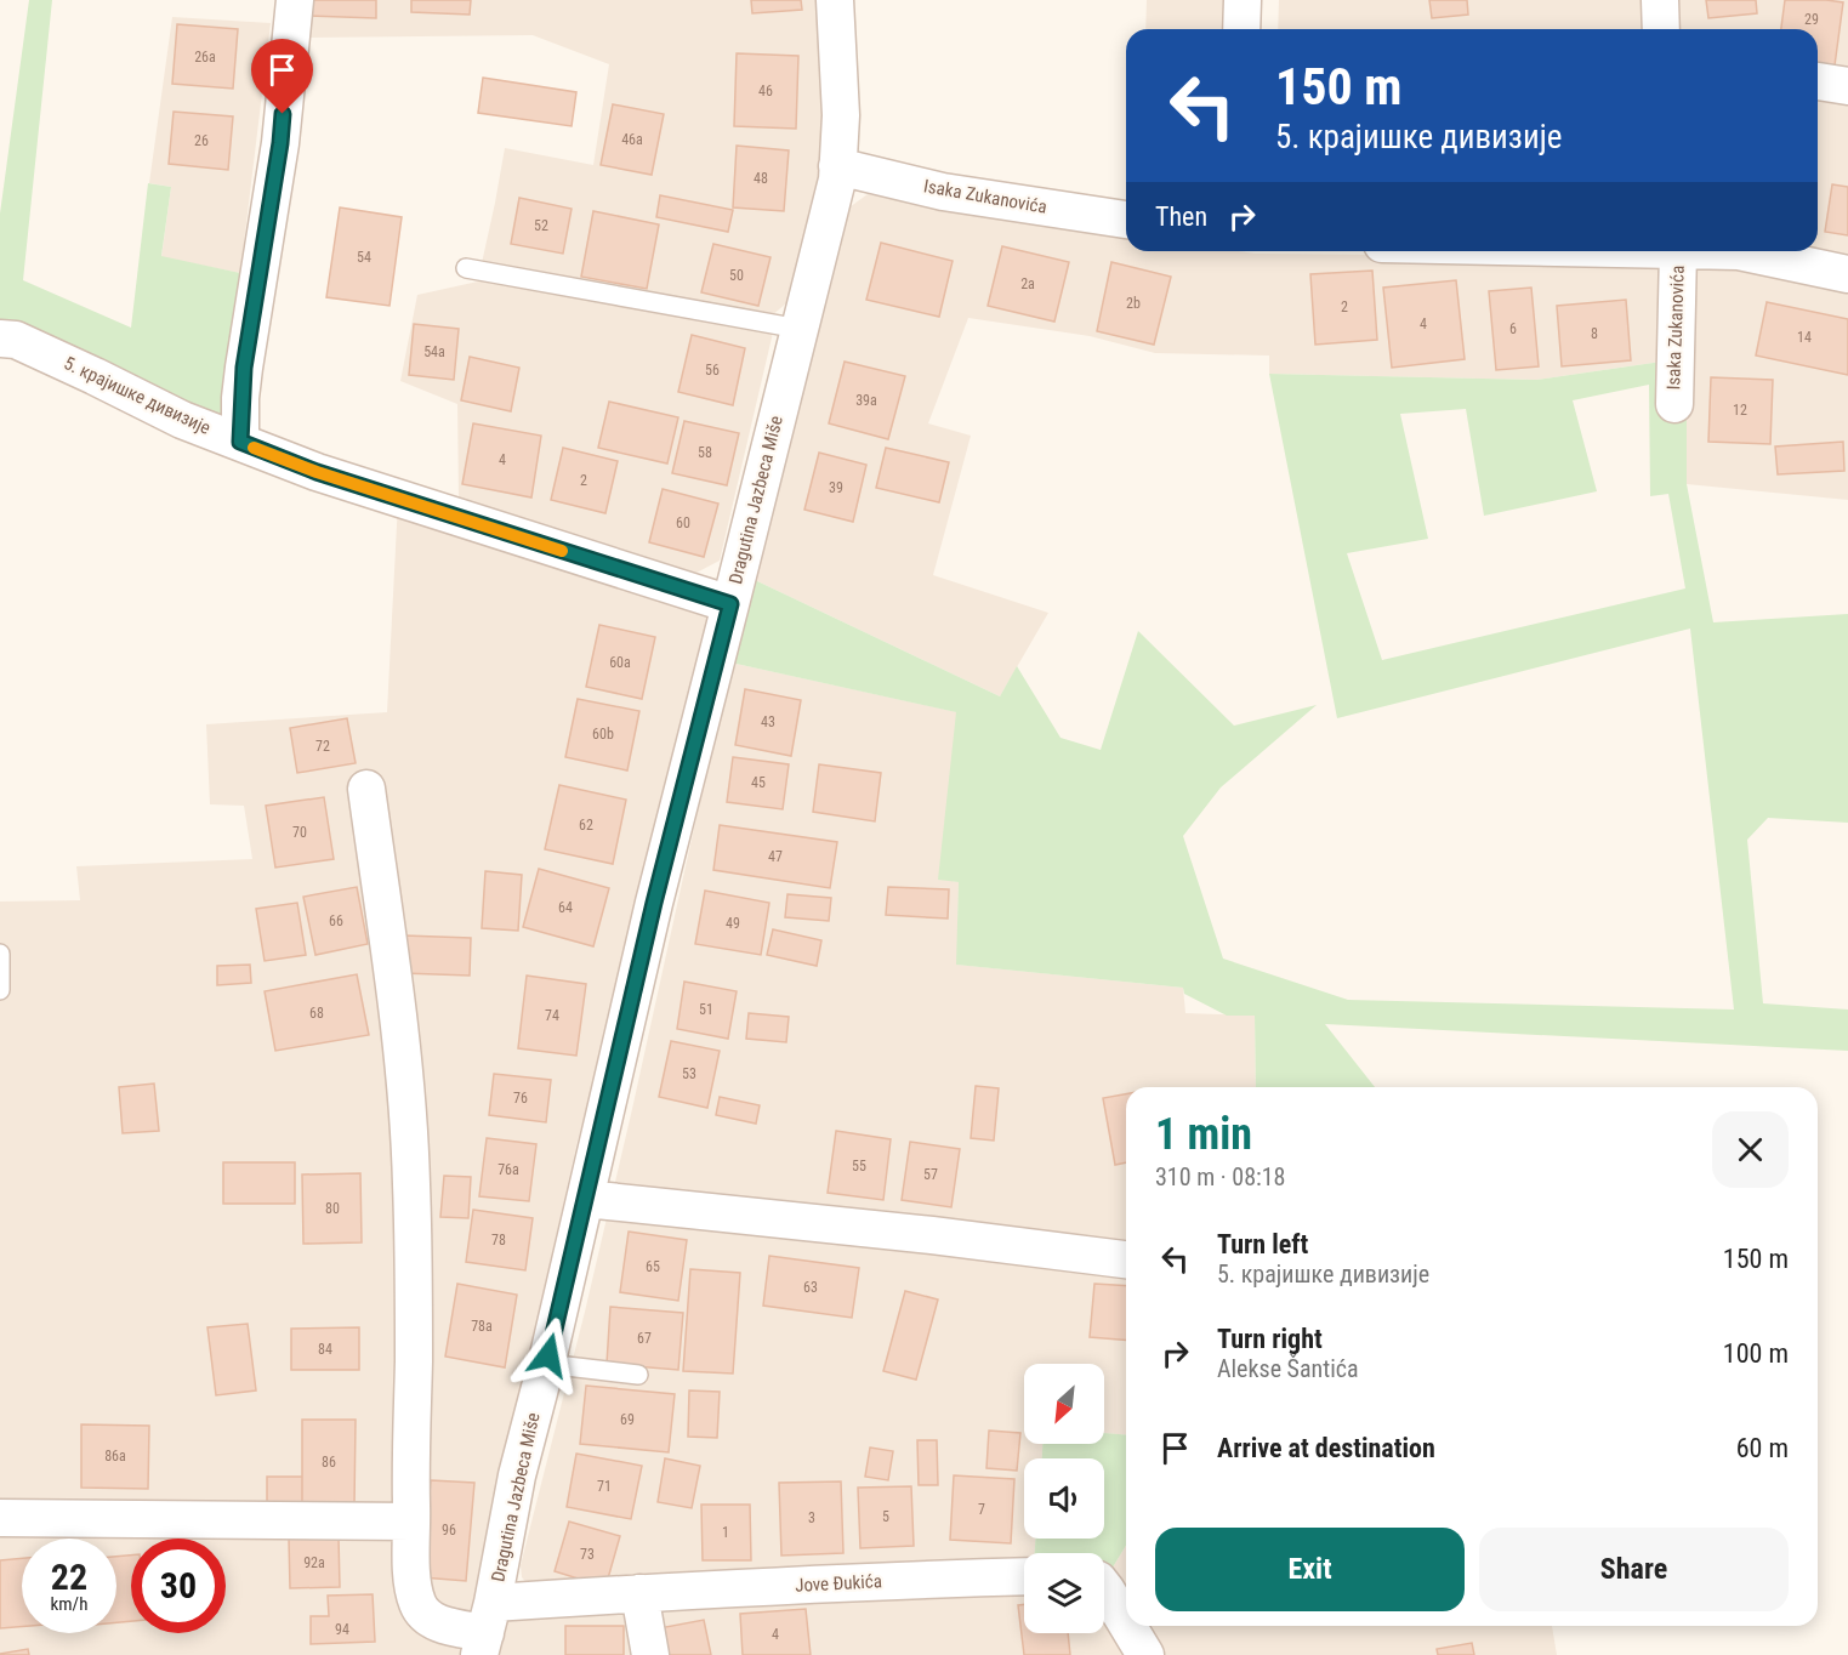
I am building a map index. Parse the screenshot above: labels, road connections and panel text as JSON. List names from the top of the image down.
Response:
{
  "streets": {
    "street": [
      "Isaka Zukanovića",
      "5. крајишке дивизије",
      "Dragutina Jazbeca Miše",
      "Jove Đukića"
    ]
  },
  "crossings": [
    ["Isaka Zukanovića", "Dragutina Jazbeca Miše"],
    ["5. крајишке дивизије", "Dragutina Jazbeca Miše"],
    ["Dragutina Jazbeca Miše", "Jove Đukića"]
  ],
  "house_numbers": [
    "29",
    "26a",
    "46",
    "46a",
    "26",
    "48",
    "52",
    "54",
    "50",
    "2a",
    "2b",
    "2",
    "4",
    "6",
    "8",
    "14",
    "54a",
    "56",
    "39a",
    "12",
    "58",
    "4",
    "2",
    "39",
    "60",
    "60a",
    "43",
    "60b",
    "72",
    "45",
    "62",
    "70",
    "47",
    "64",
    "66",
    "49",
    "51",
    "68",
    "74",
    "53",
    "76",
    "55",
    "76a",
    "57",
    "80",
    "78",
    "65",
    "63",
    "78a",
    "67",
    "84",
    "69",
    "86a",
    "86",
    "71",
    "7",
    "5",
    "3",
    "96",
    "1",
    "73",
    "92a",
    "94",
    "4"
  ],
  "north": "bottom left",
  "page": {
    "turn": ["150 m", "5. крајишке дивизије"],
    "then": "Then",
    "heading": ["1 min", "310 m · 08:18"],
    "list": [
      {
        "name": "Turn left",
        "note": "5. крајишке дивизије",
        "value": "150 m"
      },
      {
        "name": "Turn right",
        "note": "Alekse Šantića",
        "value": "100 m"
      },
      {
        "name": "Arrive at destination",
        "value": "60 m"
      }
    ],
    "buttons": ["Exit", "Share"],
    "speed": "22 km/h",
    "limit": "30"
  }
}
